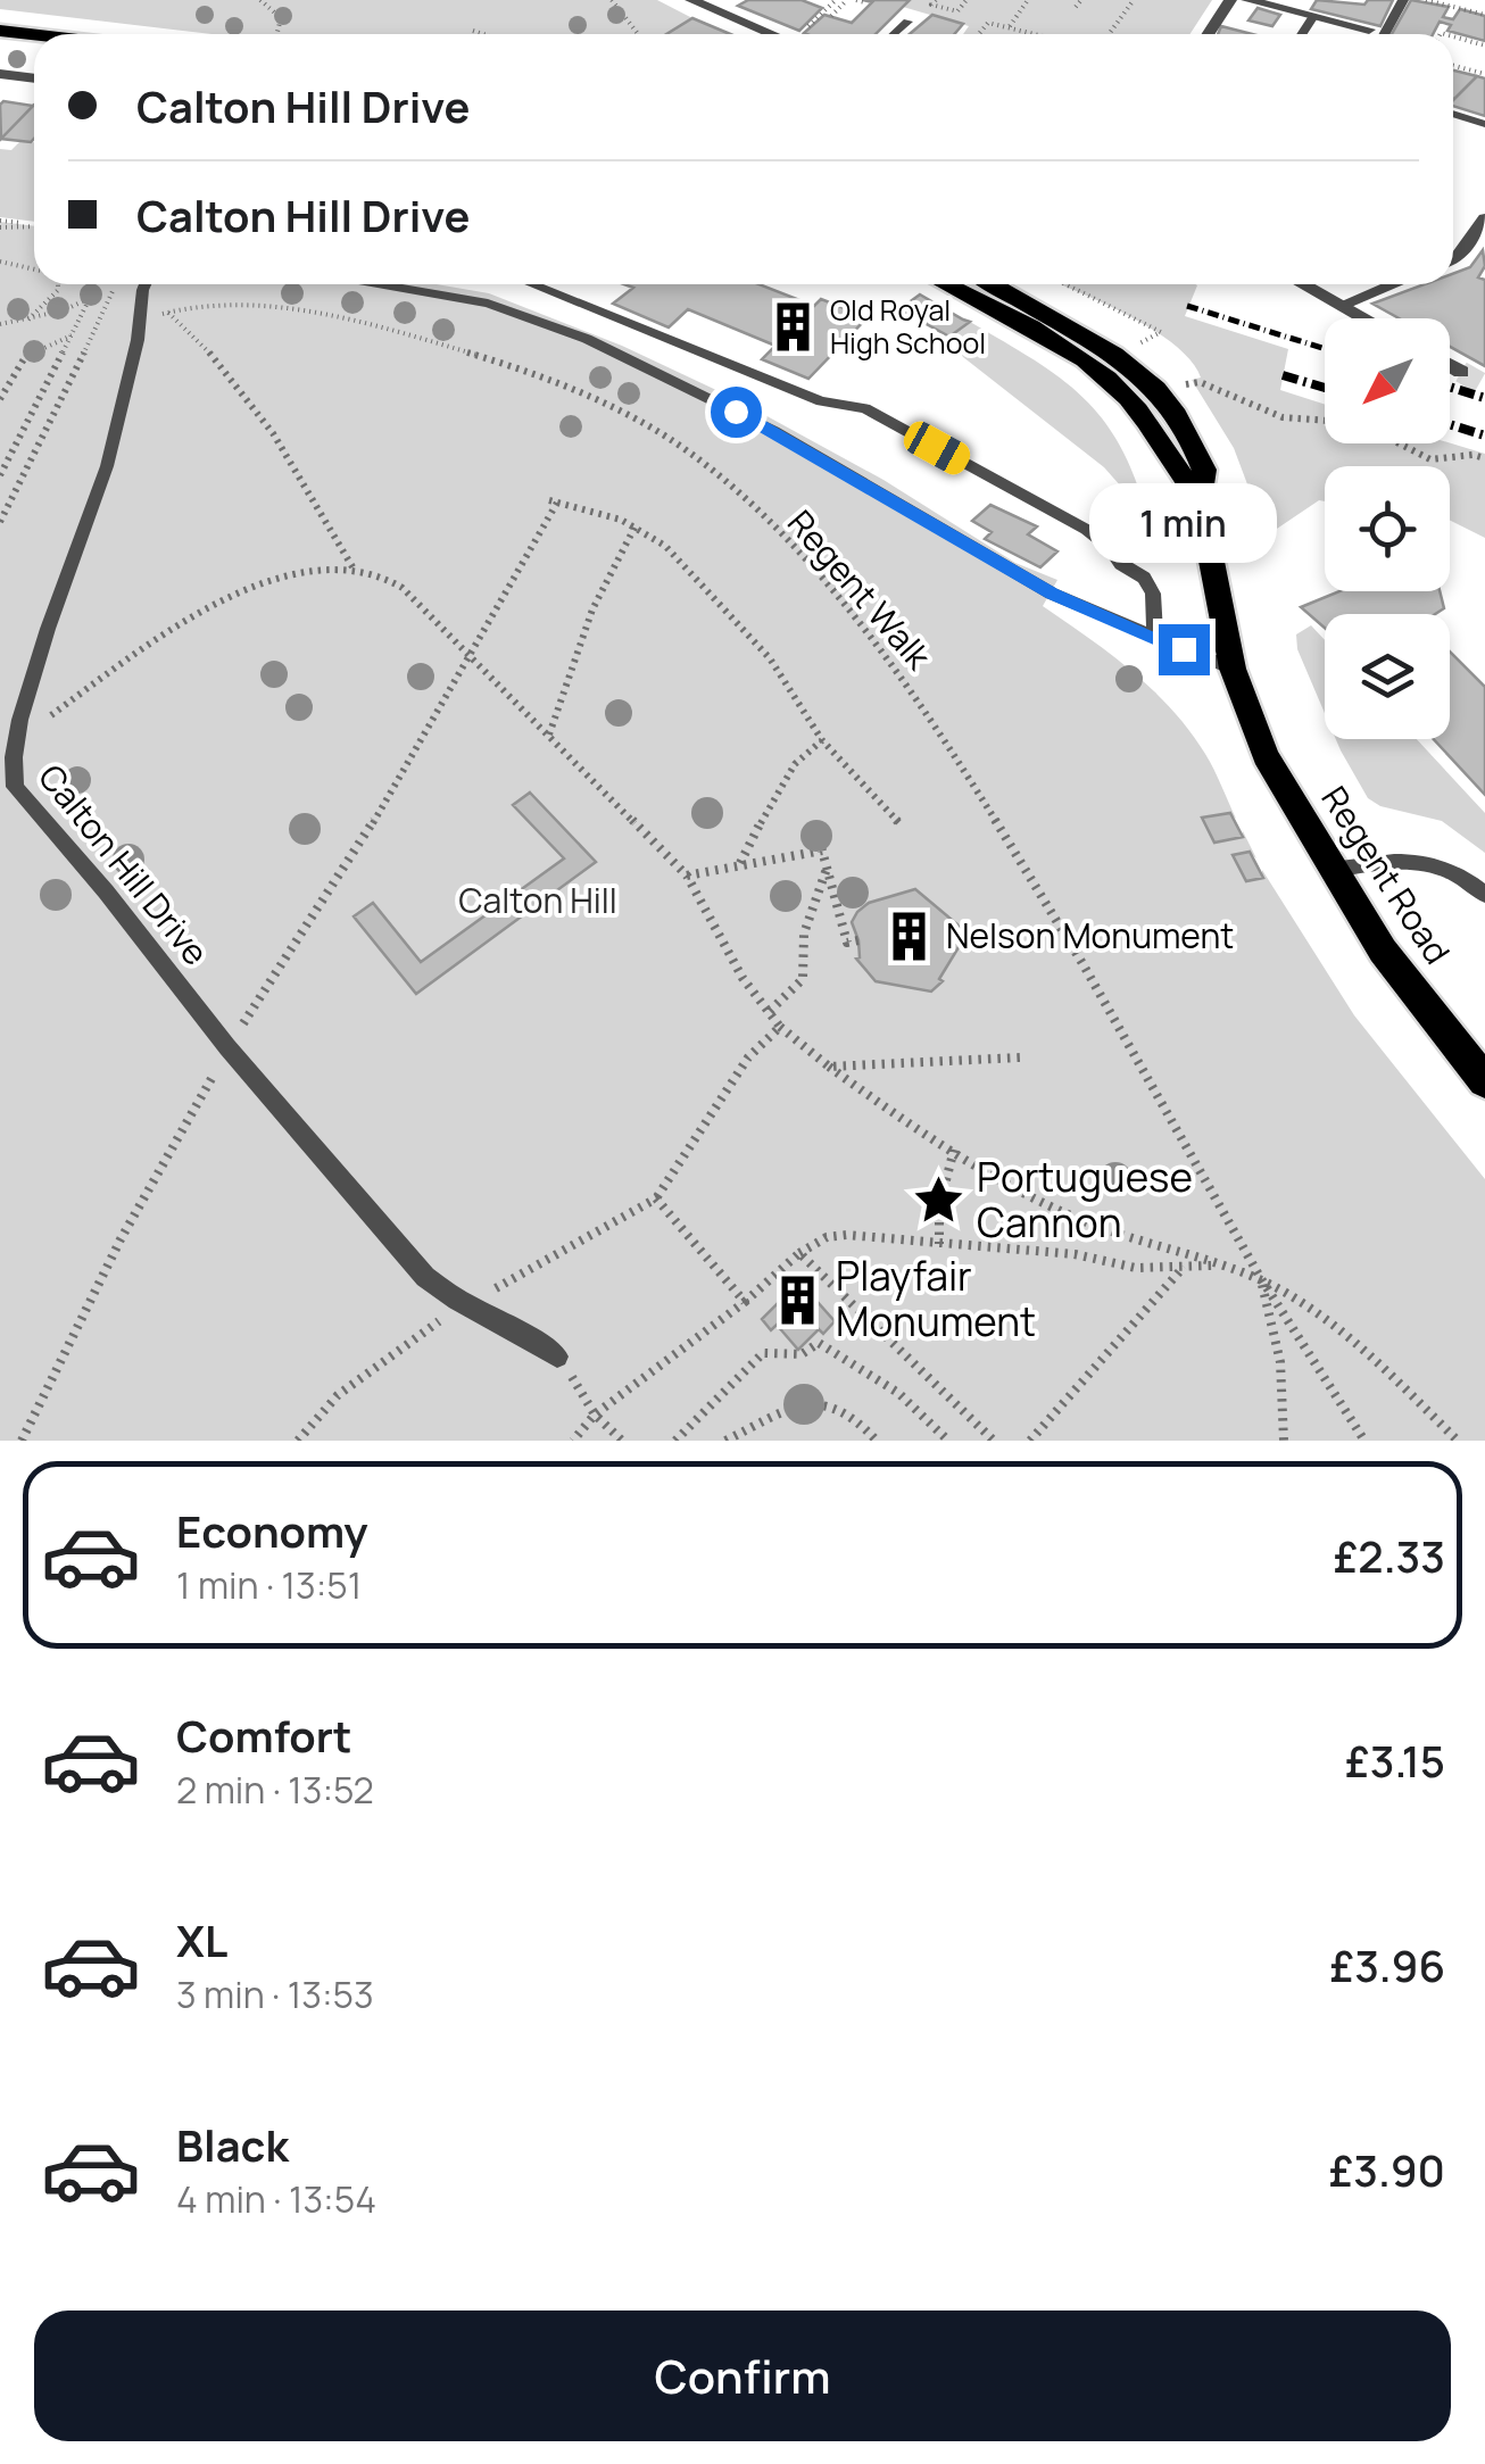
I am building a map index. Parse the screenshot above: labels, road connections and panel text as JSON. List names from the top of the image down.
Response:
{
  "streets": {
    "main road": ["Regent Road"],
    "lane": ["Calton Hill Drive"],
    "path": ["Regent Walk"]
  },
  "crossings": [
    ["Regent Walk", "Calton Hill Drive"]
  ],
  "parks": ["Calton Hill"],
  "places": {
    "building": ["Old Royal High School", "Nelson Monument", "Playfair Monument"],
    "place": ["Portuguese Cannon"]
  },
  "north": "bottom left",
  "page": {
    "banner": ["Calton Hill Drive", "Calton Hill Drive"],
    "bubble": "1 min",
    "list": [
      {
        "name": "Economy",
        "note": "1 min · 13:51",
        "value": "£2.33"
      },
      {
        "name": "Comfort",
        "note": "2 min · 13:52",
        "value": "£3.15"
      },
      {
        "name": "XL",
        "note": "3 min · 13:53",
        "value": "£3.96"
      },
      {
        "name": "Black",
        "note": "4 min · 13:54",
        "value": "£3.90"
      }
    ],
    "buttons": "Confirm"
  }
}
